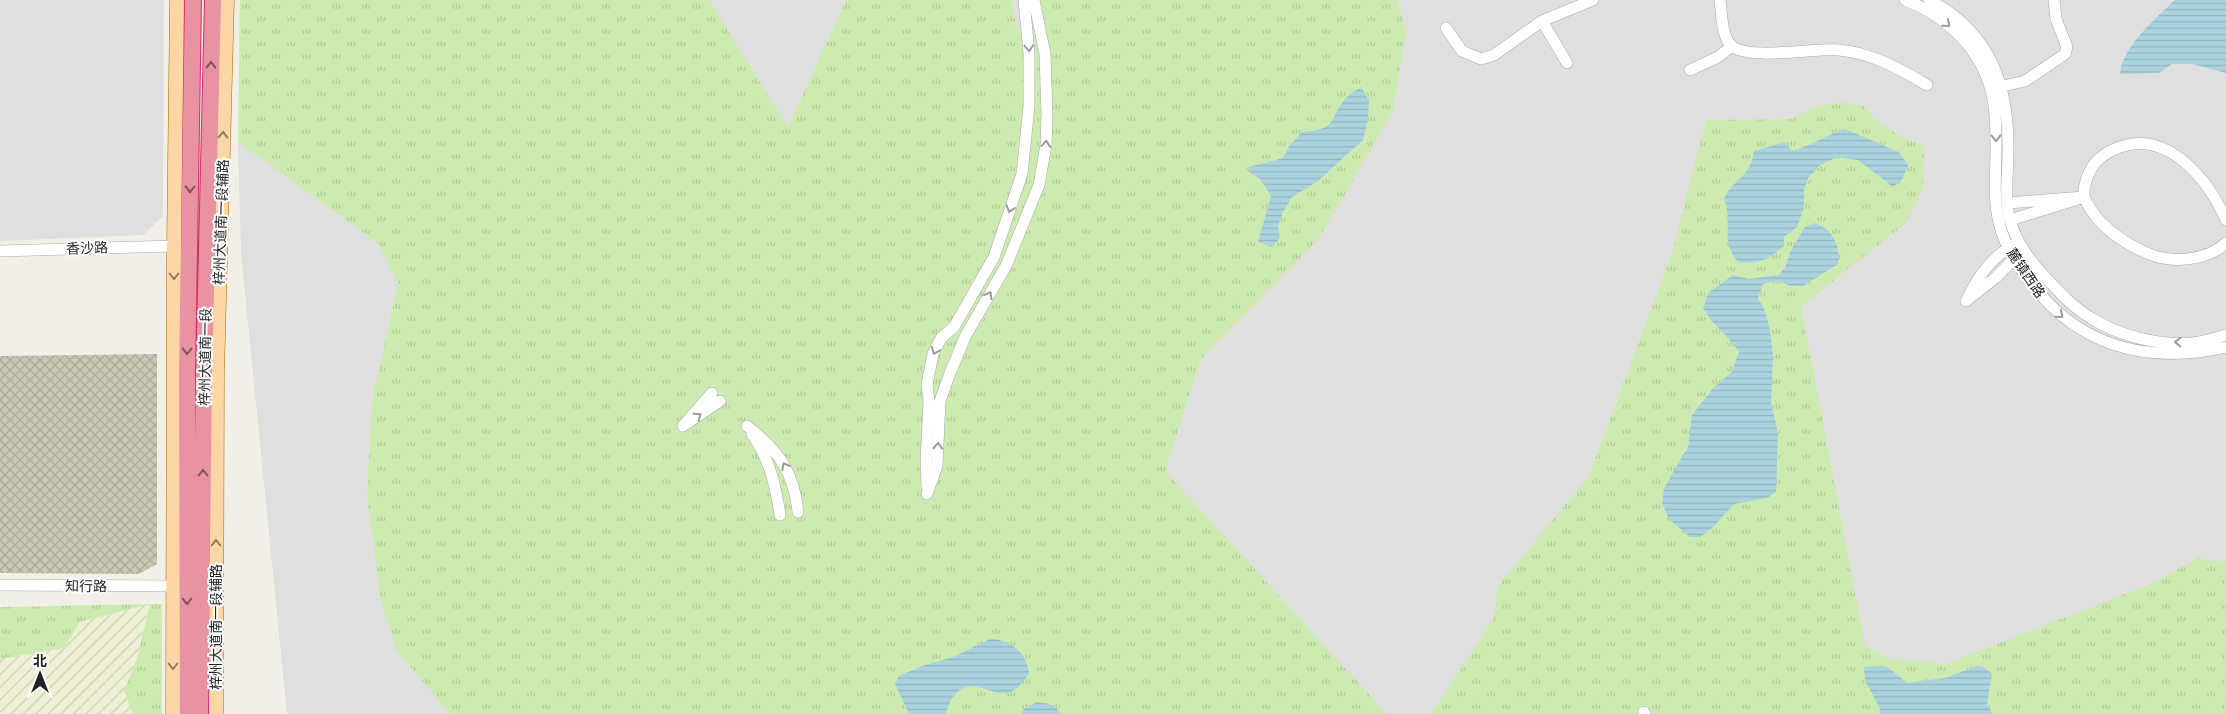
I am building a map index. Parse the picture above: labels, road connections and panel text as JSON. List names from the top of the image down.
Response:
{
  "streets": {
    "highway": ["梓州大道南一段"],
    "main road": ["梓州大道南一段辅路"],
    "street": ["香沙路", "麓镇西路", "知行路"]
  },
  "one_way": ["麓镇西路"],
  "north": "top"
}
